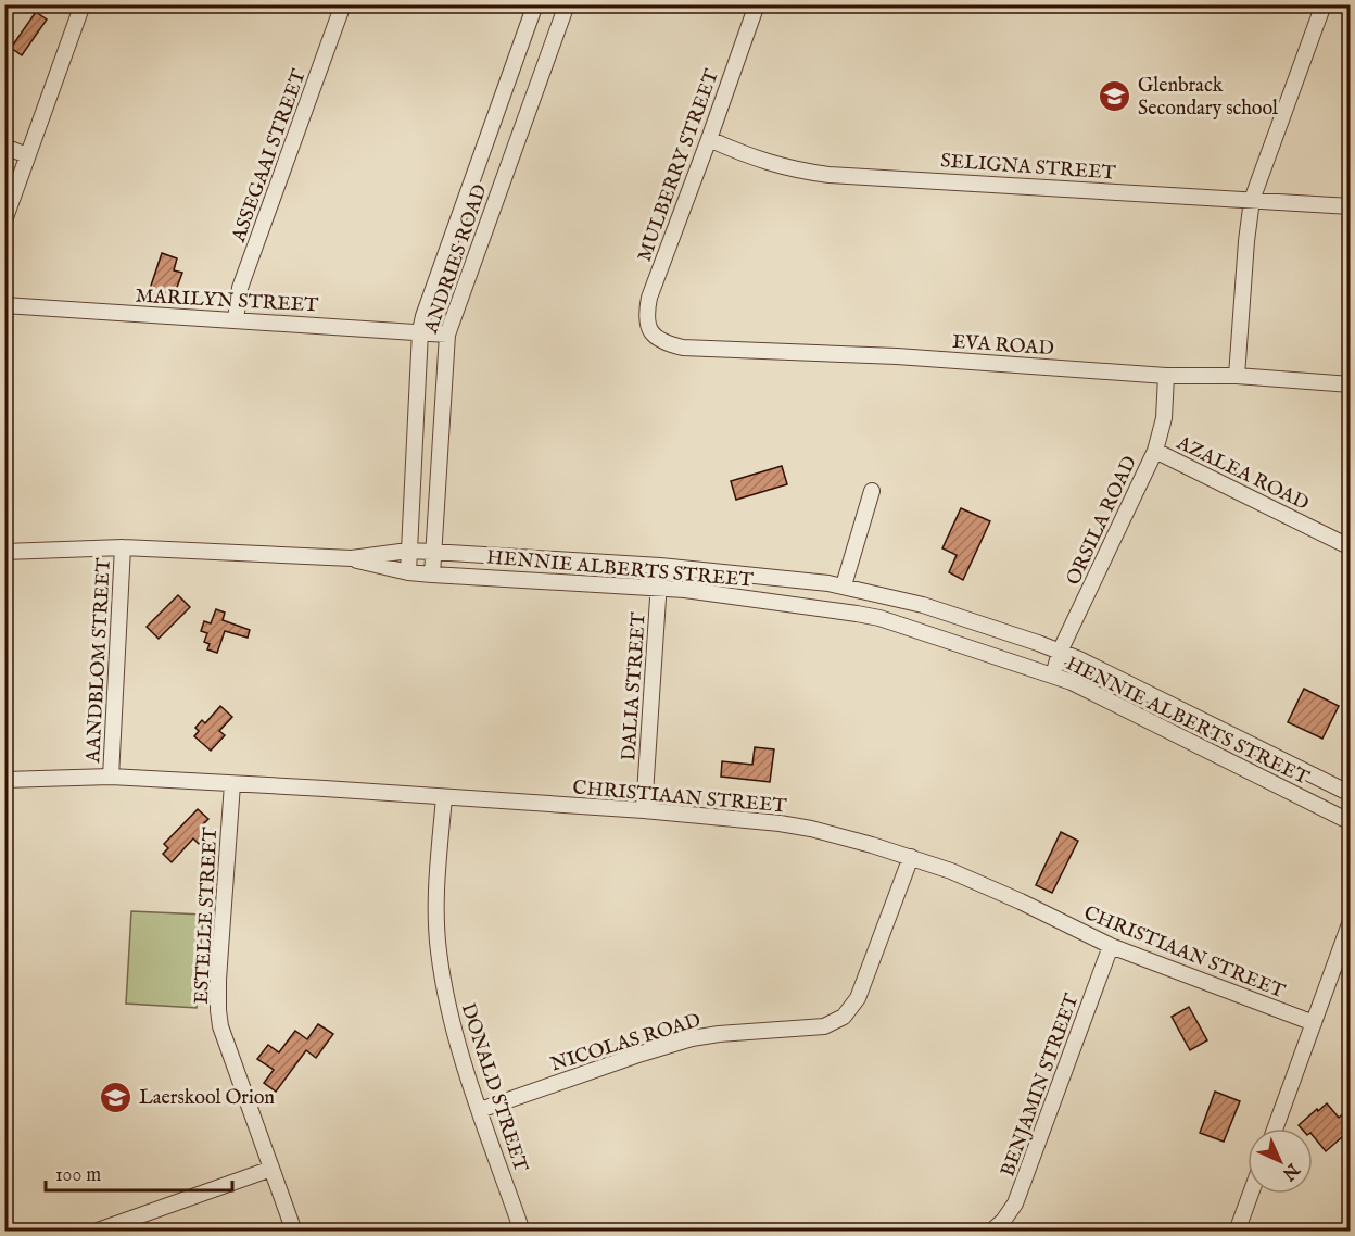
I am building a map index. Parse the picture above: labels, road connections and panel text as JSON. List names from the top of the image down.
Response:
{
  "streets": {
    "street": [
      "ASSEGAAI STREET",
      "MULBERRY STREET",
      "SELIGNA STREET",
      "ANDRIES ROAD",
      "MARILYN STREET",
      "EVA ROAD",
      "AZALEA ROAD",
      "ORSILA ROAD",
      "HENNIE ALBERTS STREET",
      "AANDBLOM STREET",
      "DALIA STREET",
      "CHRISTIAAN STREET",
      "ESTELLE STREET",
      "NICOLAS ROAD",
      "BENJAMIN STREET",
      "DONALD STREET"
    ]
  },
  "crossings": [
    ["ASSEGAAI STREET", "MARILYN STREET"],
    ["MULBERRY STREET", "SELIGNA STREET"],
    ["MULBERRY STREET", "EVA ROAD"],
    ["ANDRIES ROAD", "MARILYN STREET"],
    ["ANDRIES ROAD", "HENNIE ALBERTS STREET"],
    ["EVA ROAD", "ORSILA ROAD"],
    ["AZALEA ROAD", "ORSILA ROAD"],
    ["ORSILA ROAD", "HENNIE ALBERTS STREET"],
    ["HENNIE ALBERTS STREET", "AANDBLOM STREET"],
    ["HENNIE ALBERTS STREET", "DALIA STREET"],
    ["AANDBLOM STREET", "CHRISTIAAN STREET"],
    ["DALIA STREET", "CHRISTIAAN STREET"],
    ["CHRISTIAAN STREET", "ESTELLE STREET"],
    ["CHRISTIAAN STREET", "NICOLAS ROAD"],
    ["CHRISTIAAN STREET", "BENJAMIN STREET"],
    ["CHRISTIAAN STREET", "DONALD STREET"],
    ["NICOLAS ROAD", "DONALD STREET"]
  ],
  "places": {
    "school or university": ["Glenbrack Secondary school", "Laerskool Orion"]
  },
  "scale_bar": "100 m",
  "north": "bottom right"
}
